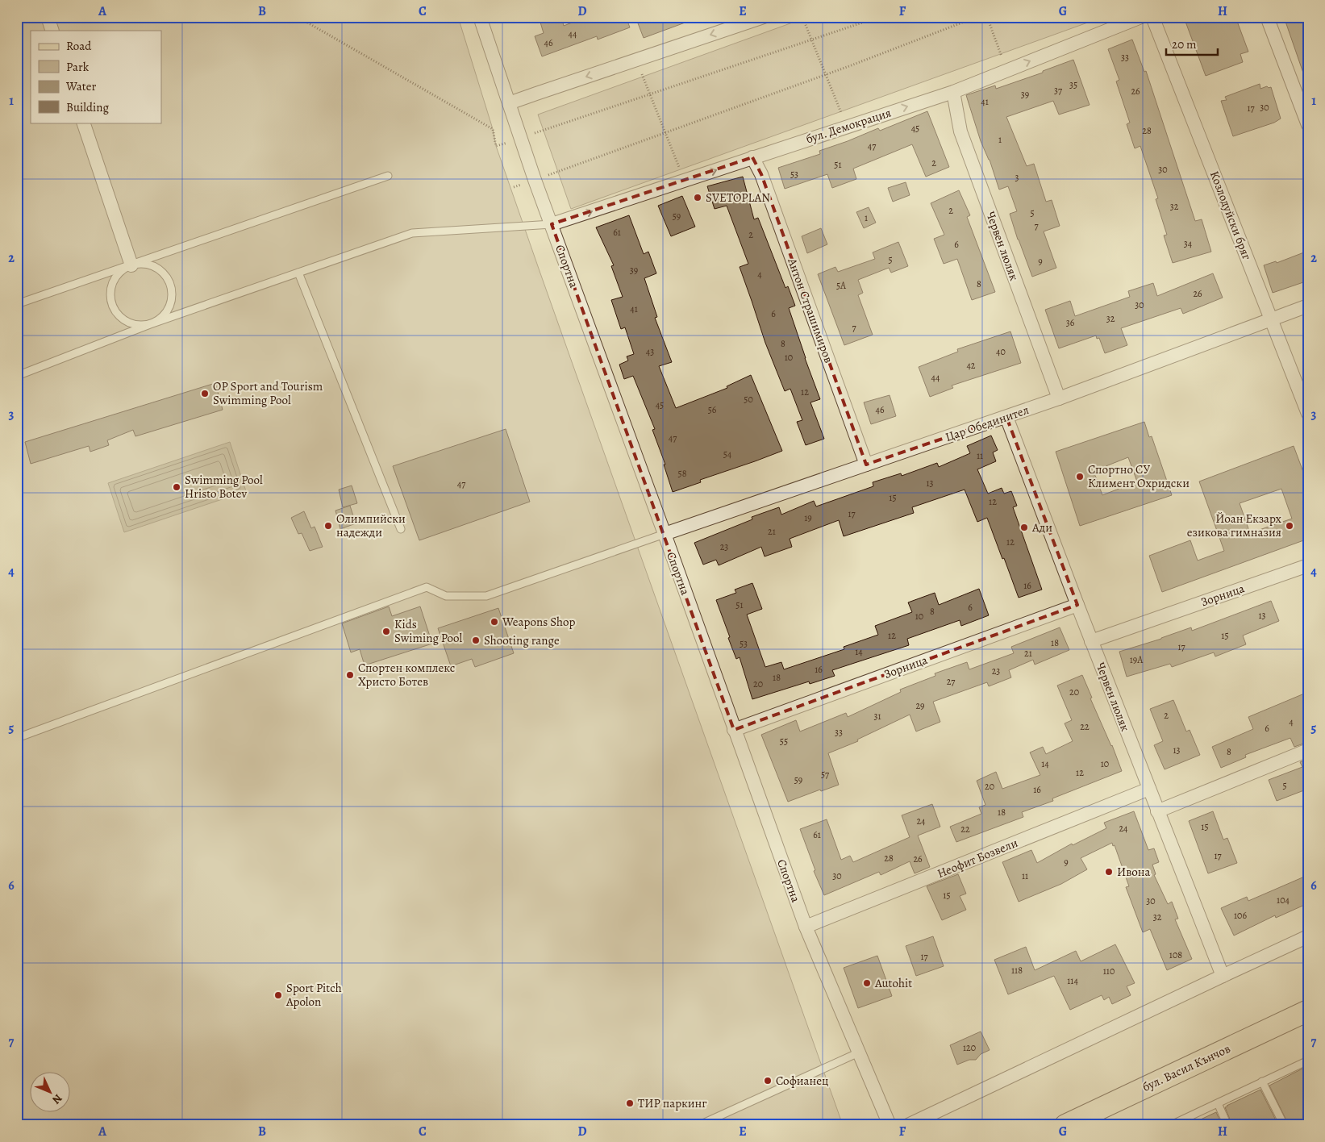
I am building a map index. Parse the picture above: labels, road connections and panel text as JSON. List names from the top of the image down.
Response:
{
  "streets": {
    "main road": ["бул. Васил Кънчов"],
    "street": [
      "бул. Демокрация",
      "Козлодуйски бряг",
      "Червен люляк",
      "Спортна",
      "Антон Страшимиров",
      "Цар Обединител",
      "Зорница",
      "Неофит Бозвели"
    ]
  },
  "crossings": [
    ["бул. Демокрация", "Червен люляк"],
    ["бул. Демокрация", "Спортна"],
    ["бул. Демокрация", "Антон Страшимиров"],
    ["Козлодуйски бряг", "Цар Обединител"],
    ["Червен люляк", "Цар Обединител"],
    ["Червен люляк", "Зорница"],
    ["Червен люляк", "Неофит Бозвели"],
    ["Спортна", "Цар Обединител"],
    ["Спортна", "Зорница"],
    ["Спортна", "Неофит Бозвели"],
    ["Антон Страшимиров", "Цар Обединител"]
  ],
  "one_way": ["бул. Демокрация"],
  "places": [
    "SVETOPLAN",
    "OP Sport and Tourism Swimming Pool",
    "Спортно СУ Климент Охридски",
    "Swimming Pool Hristo Botev",
    "Олимпийски надежди",
    "Йоан Екзарх езикова гимназия",
    "Ади",
    "Weapons Shop",
    "Kids Swiming Pool",
    "Shooting range",
    "Спортен комплекс Христо Ботев",
    "Ивона",
    "Autohit",
    "Sport Pitch Apolon",
    "Софианец",
    "ТИР паркинг"
  ],
  "house_numbers": [
    "44",
    "46",
    "33",
    "35",
    "37",
    "26",
    "39",
    "41",
    "30",
    "17",
    "45",
    "28",
    "1",
    "47",
    "2",
    "51",
    "30",
    "53",
    "3",
    "32",
    "2",
    "5",
    "59",
    "1",
    "7",
    "61",
    "2",
    "34",
    "6",
    "5",
    "9",
    "39",
    "4",
    "8",
    "5А",
    "26",
    "30",
    "41",
    "6",
    "32",
    "36",
    "7",
    "8",
    "43",
    "40",
    "10",
    "42",
    "44",
    "12",
    "50",
    "45",
    "56",
    "46",
    "47",
    "54",
    "11",
    "58",
    "13",
    "47",
    "15",
    "12",
    "17",
    "19",
    "21",
    "12",
    "23",
    "16",
    "51",
    "6",
    "8",
    "13",
    "10",
    "12",
    "15",
    "18",
    "53",
    "17",
    "14",
    "21",
    "19A",
    "16",
    "23",
    "18",
    "27",
    "20",
    "20",
    "29",
    "2",
    "31",
    "4",
    "22",
    "6",
    "33",
    "55",
    "13",
    "8",
    "14",
    "10",
    "12",
    "57",
    "59",
    "5",
    "20",
    "16",
    "18",
    "24",
    "15",
    "24",
    "22",
    "61",
    "17",
    "28",
    "26",
    "9",
    "30",
    "11",
    "15",
    "104",
    "30",
    "106",
    "32",
    "108",
    "17",
    "118",
    "110",
    "114",
    "120"
  ],
  "legend": [
    "Road",
    "Park",
    "Water",
    "Building"
  ],
  "scale_bar": "20 m",
  "north": "bottom right",
  "grid": {
    "columns": [
      "A",
      "B",
      "C",
      "D",
      "E",
      "F",
      "G",
      "H"
    ],
    "rows": [
      "1",
      "2",
      "3",
      "4",
      "5",
      "6",
      "7"
    ]
  }
}
